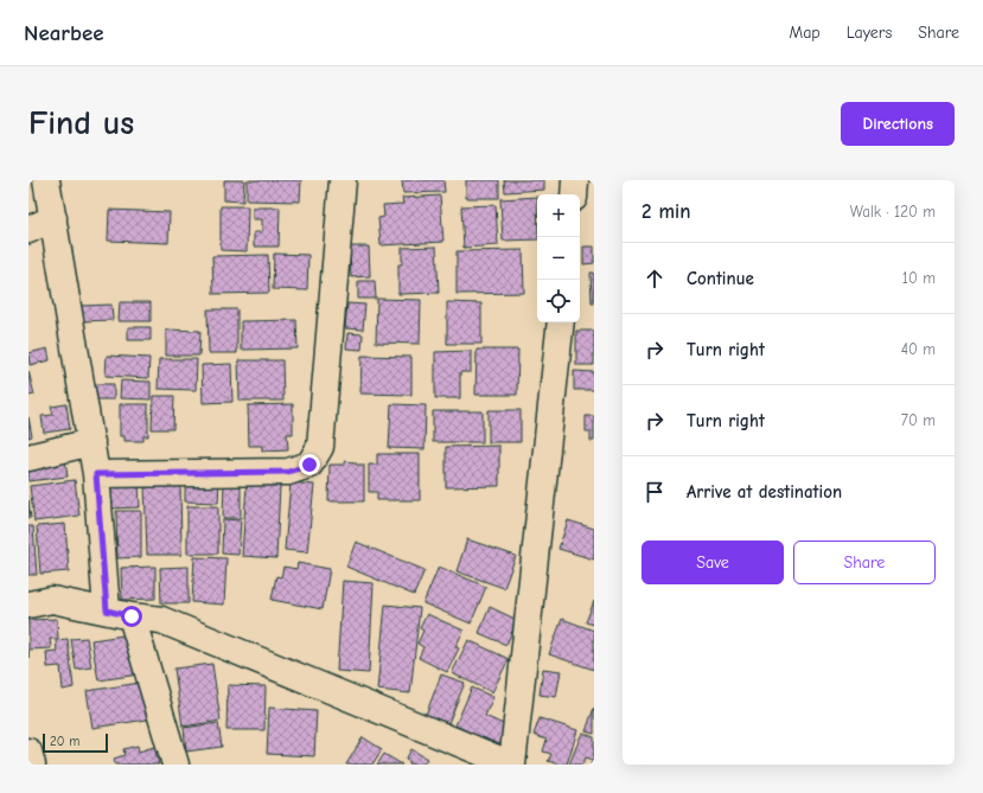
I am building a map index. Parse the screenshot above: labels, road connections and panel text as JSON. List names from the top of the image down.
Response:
{
  "scale_bar": "20 m",
  "page": {
    "header": "Nearbee",
    "nav": ["Map", "Layers", "Share"],
    "buttons": [
      "Directions",
      ["Save", "Share"]
    ],
    "title": "Find us",
    "heading": ["2 min", "Walk · 120 m"],
    "map_buttons": ["+", "−"],
    "list": [
      ["Continue", "10 m"],
      ["Turn right", "40 m"],
      ["Turn right", "70 m"],
      "Arrive at destination"
    ],
    "scale": "20 m"
  }
}
